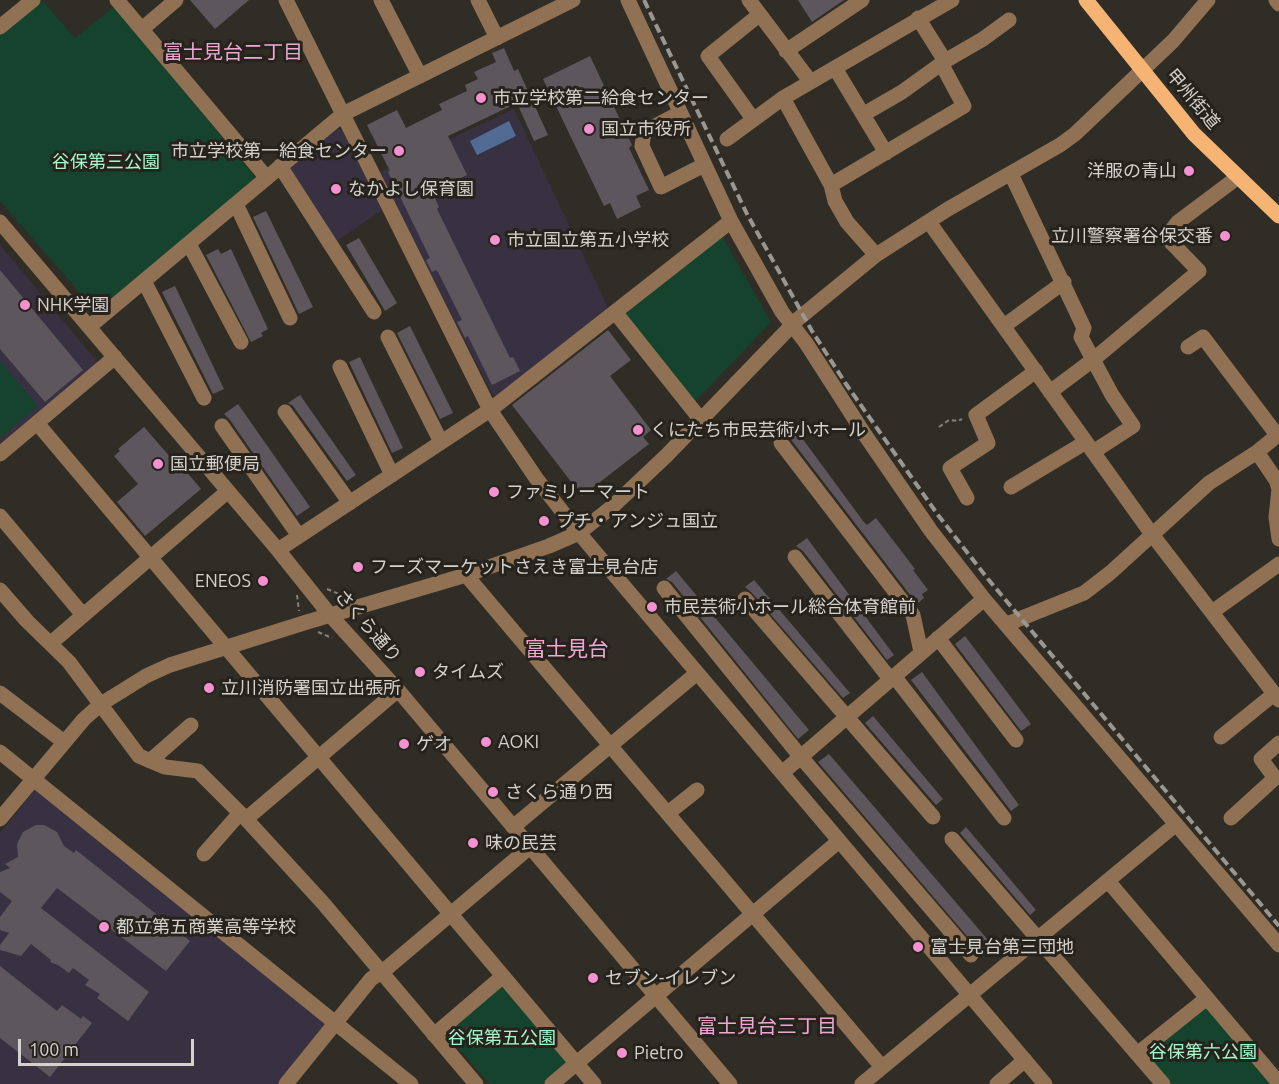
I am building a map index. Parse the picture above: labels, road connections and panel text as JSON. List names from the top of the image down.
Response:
{
  "streets": {
    "main road": ["甲州街道"],
    "street": ["さくら通り"]
  },
  "districts": ["富士見台二丁目", "富士見台", "富士見台三丁目"],
  "parks": ["谷保第三公園", "谷保第五公園", "谷保第六公園"],
  "places": [
    "市立学校第二給食センター",
    "国立市役所",
    "市立学校第一給食センター",
    "洋服の青山",
    "なかよし保育園",
    "立川警察署谷保交番",
    "市立国立第五小学校",
    "NHK学園",
    "くにたち市民芸術小ホール",
    "国立郵便局",
    "ファミリーマート",
    "プチ・アンジュ国立",
    "フーズマーケットさえき富士見台店",
    "ENEOS",
    "市民芸術小ホール総合体育館前",
    "タイムズ",
    "立川消防署国立出張所",
    "AOKI",
    "ゲオ",
    "さくら通り西",
    "味の民芸",
    "都立第五商業高等学校",
    "富士見台第三団地",
    "セブン-イレブン",
    "Pietro"
  ],
  "scale_bar": "100 m"
}
